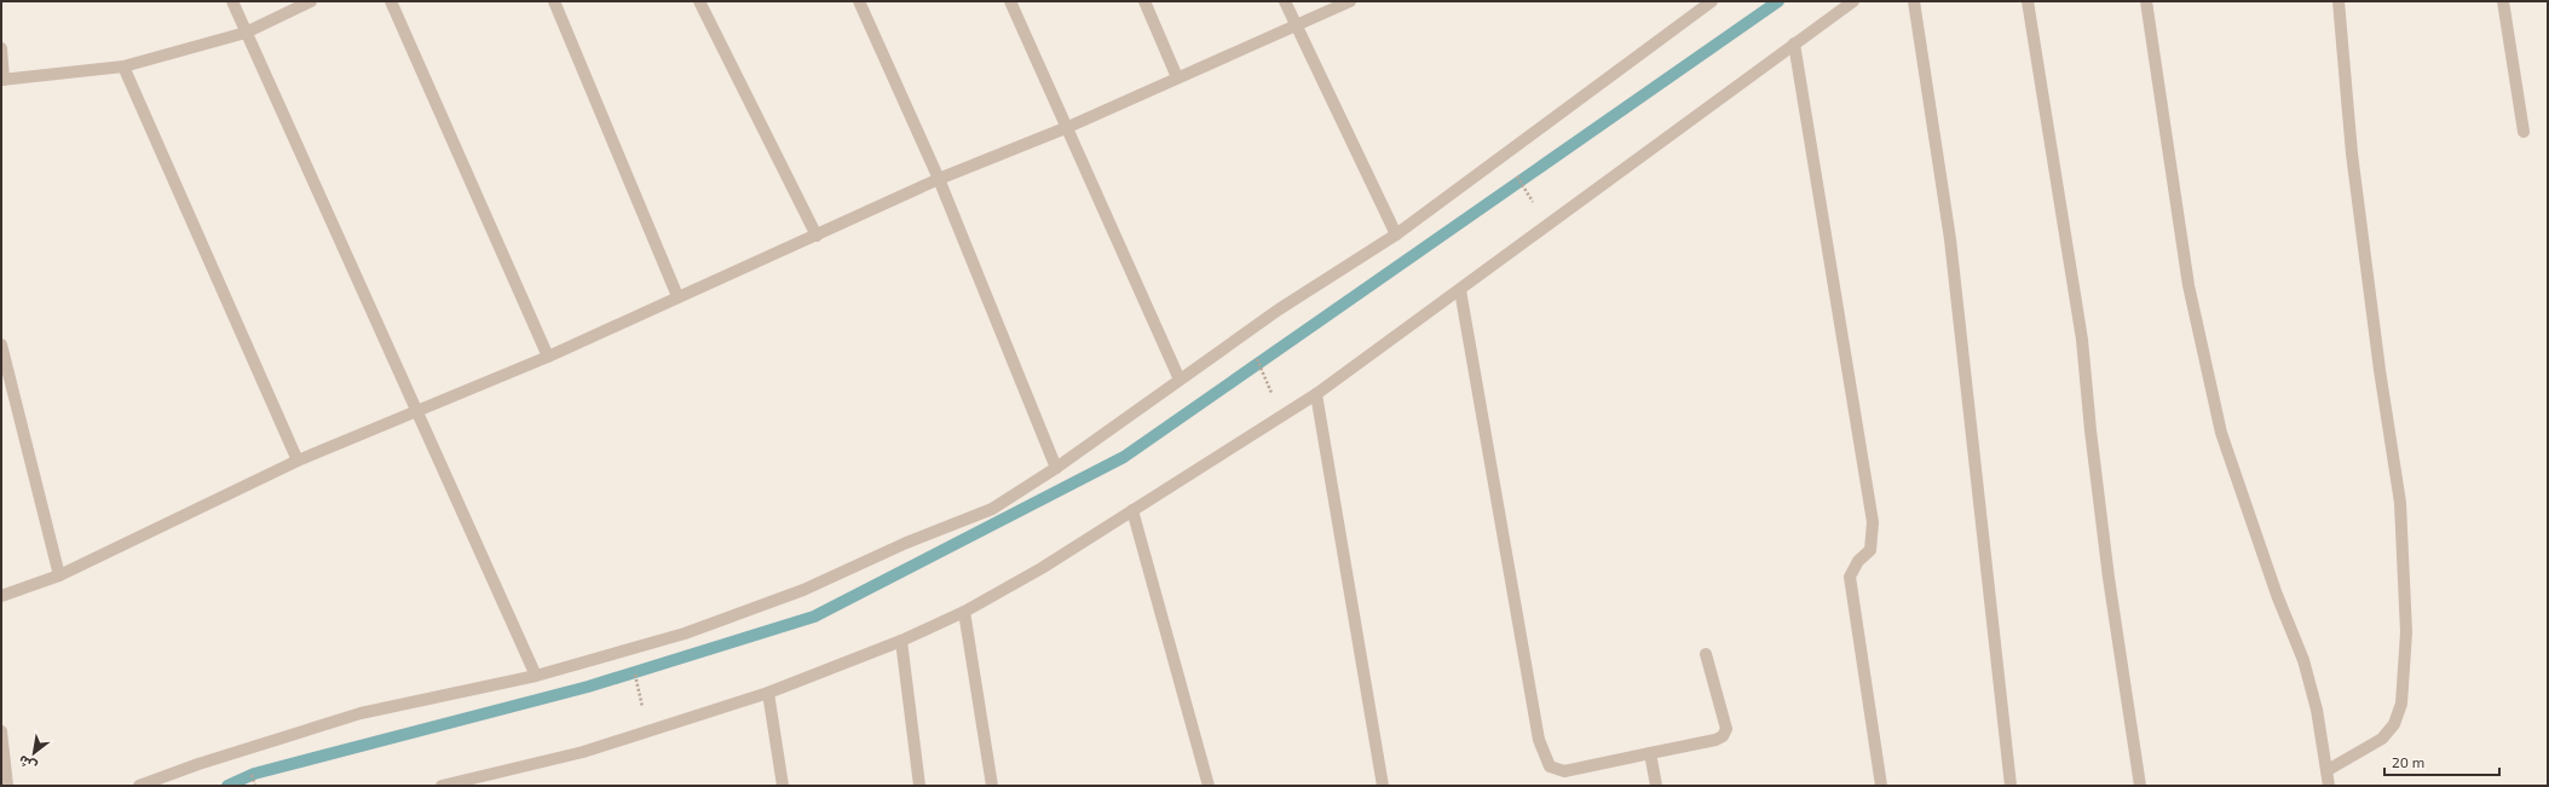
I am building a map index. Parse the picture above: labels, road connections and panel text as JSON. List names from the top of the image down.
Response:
{
  "scale_bar": "20 m",
  "north": "bottom left"
}
